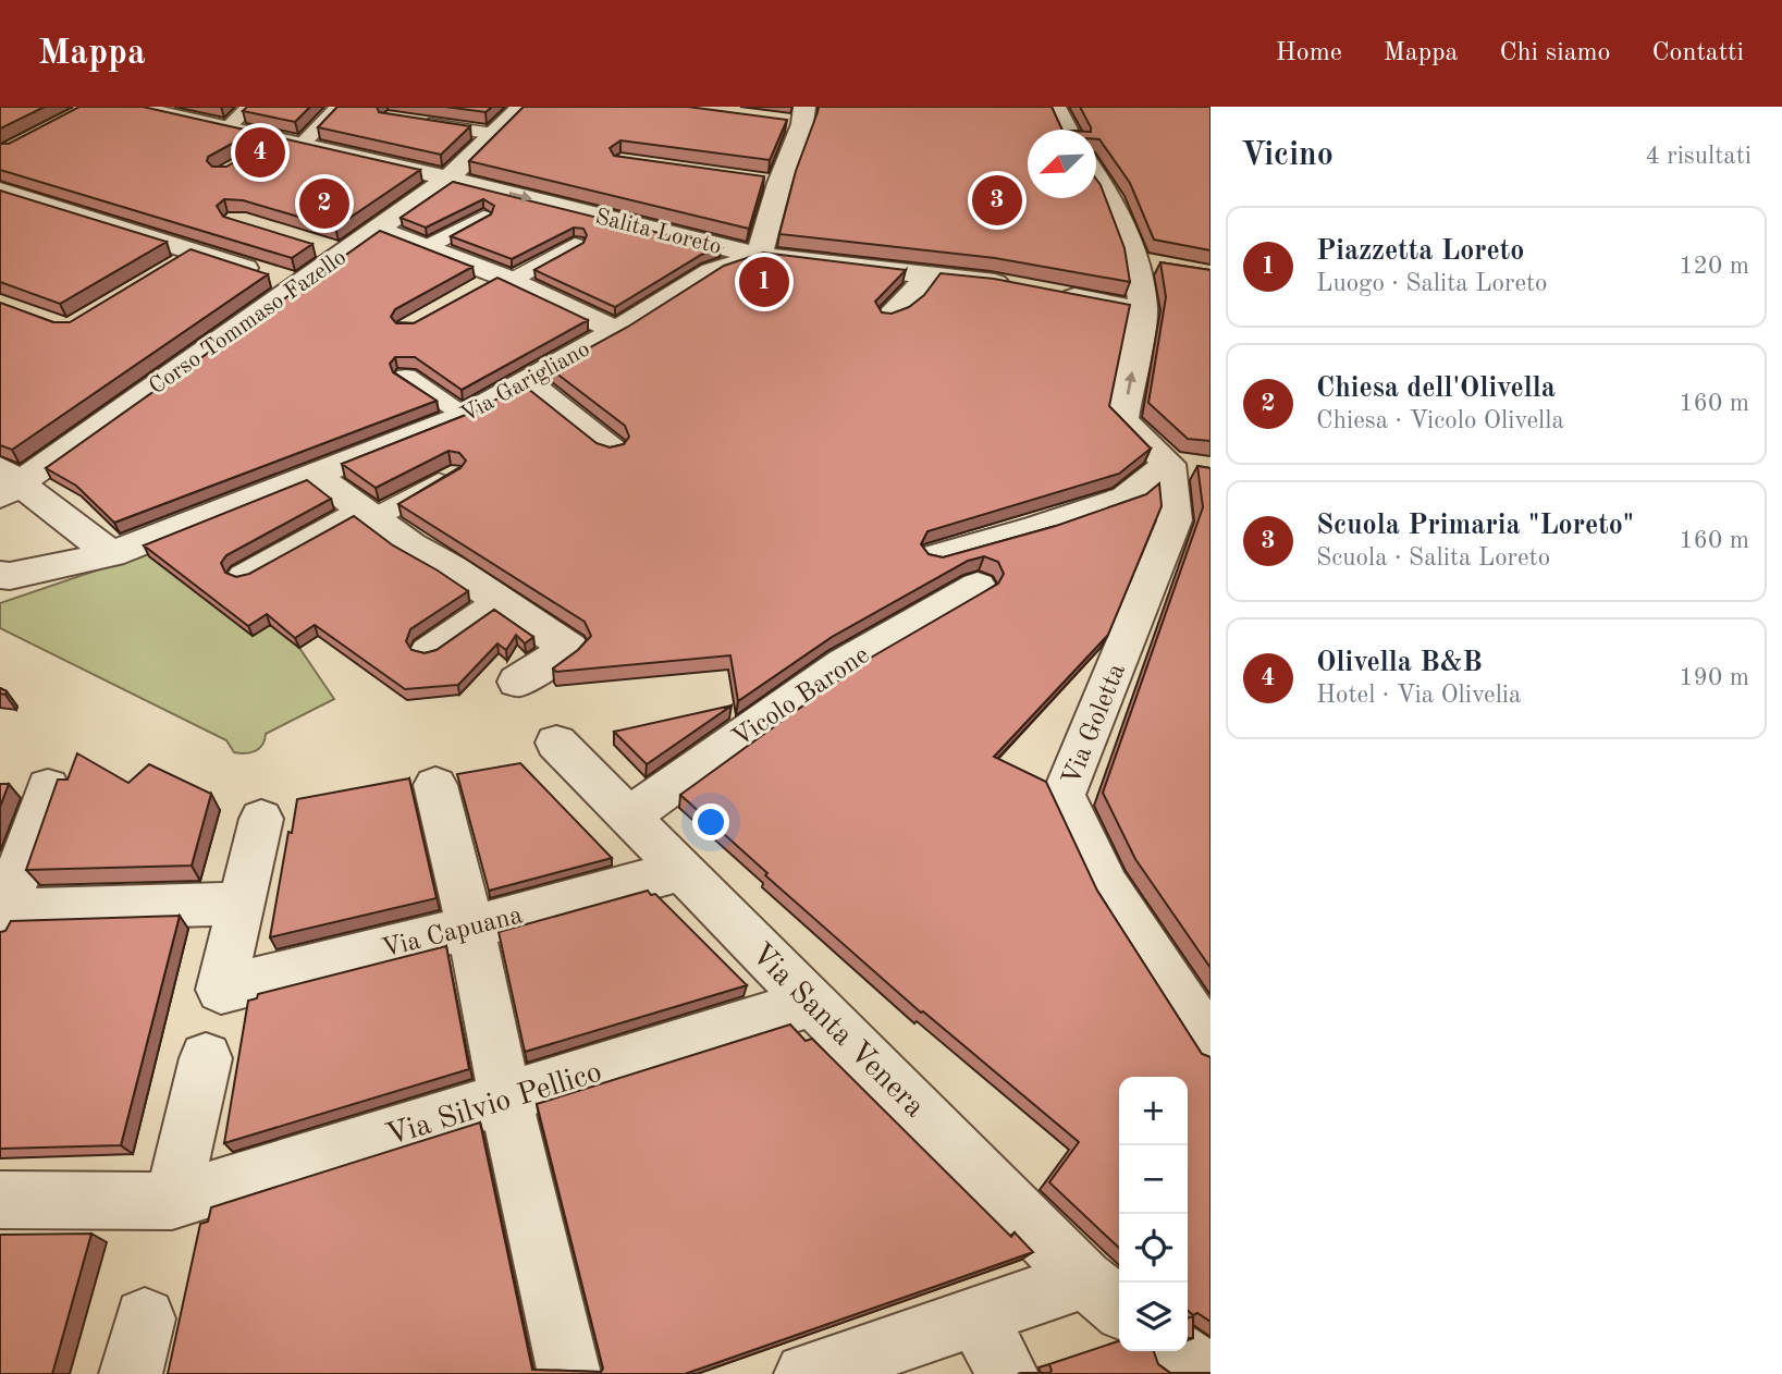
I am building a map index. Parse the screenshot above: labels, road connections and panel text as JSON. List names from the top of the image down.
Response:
{
  "streets": {
    "street": [
      "Salita Loreto",
      "Corso Tommaso Fazello",
      "Via Garigliano",
      "Vicolo Barone",
      "Via Goletta",
      "Via Capuana",
      "Via Santa Venera",
      "Via Silvio Pellico"
    ]
  },
  "crossings": [
    ["Salita Loreto", "Corso Tommaso Fazello"],
    ["Salita Loreto", "Via Garigliano"],
    ["Vicolo Barone", "Via Santa Venera"],
    ["Via Capuana", "Via Santa Venera"],
    ["Via Santa Venera", "Via Silvio Pellico"]
  ],
  "north": "bottom left",
  "page": {
    "header": "Mappa",
    "nav": [
      "Home",
      "Mappa",
      "Chi siamo",
      "Contatti"
    ],
    "heading": ["Vicino", "4 risultati"],
    "pins": [
      "4",
      "3",
      "2",
      "1"
    ],
    "list": [
      {
        "mark": "1",
        "name": "Piazzetta Loreto",
        "note": "Luogo · Salita Loreto",
        "value": "120 m"
      },
      {
        "mark": "2",
        "name": "Chiesa dell'Olivella",
        "note": "Chiesa · Vicolo Olivella",
        "value": "160 m"
      },
      {
        "mark": "3",
        "name": "Scuola Primaria \"Loreto\"",
        "note": "Scuola · Salita Loreto",
        "value": "160 m"
      },
      {
        "mark": "4",
        "name": "Olivella B&B",
        "note": "Hotel · Via Olivelia",
        "value": "190 m"
      }
    ],
    "map_buttons": ["+", "−"]
  }
}
